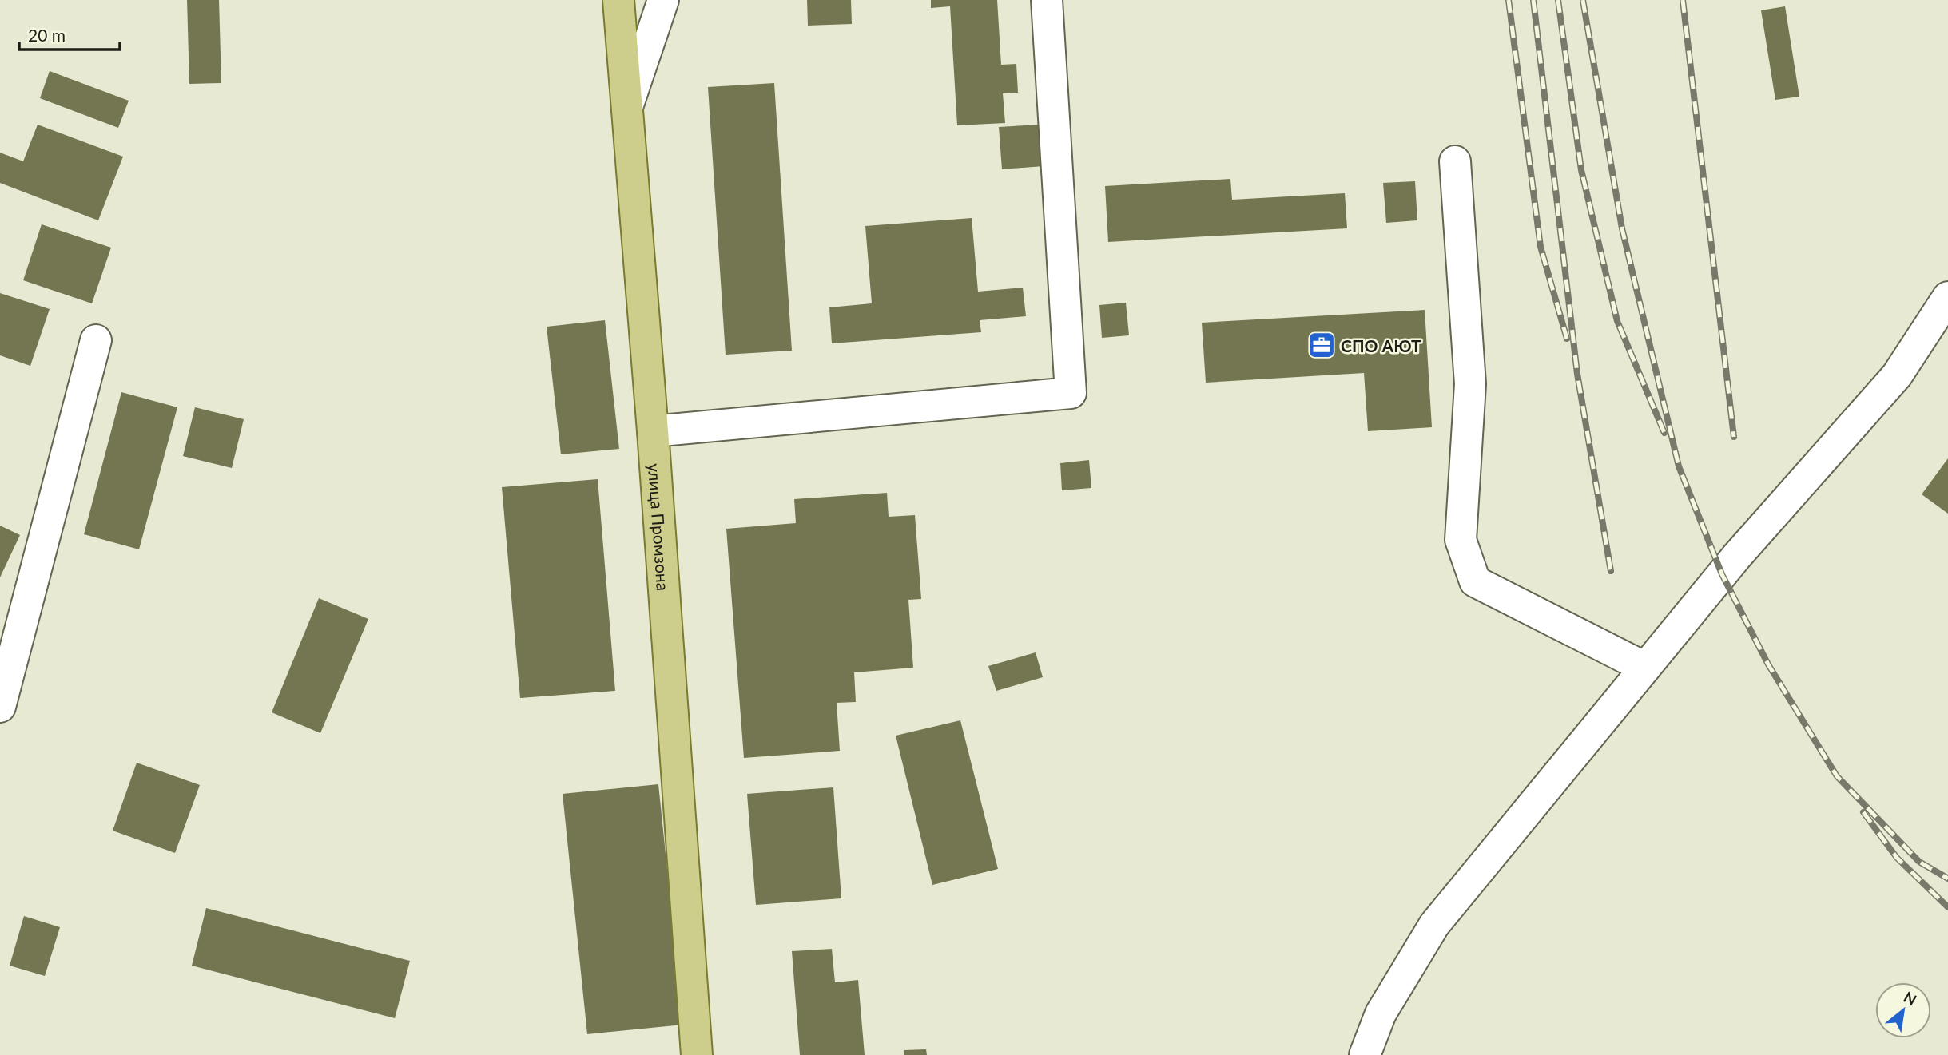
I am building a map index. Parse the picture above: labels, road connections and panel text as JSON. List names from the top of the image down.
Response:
{
  "streets": {
    "main road": ["улица Промзона"]
  },
  "places": {
    "office": ["СПО АЮТ"]
  },
  "scale_bar": "20 m",
  "north": "top right"
}
